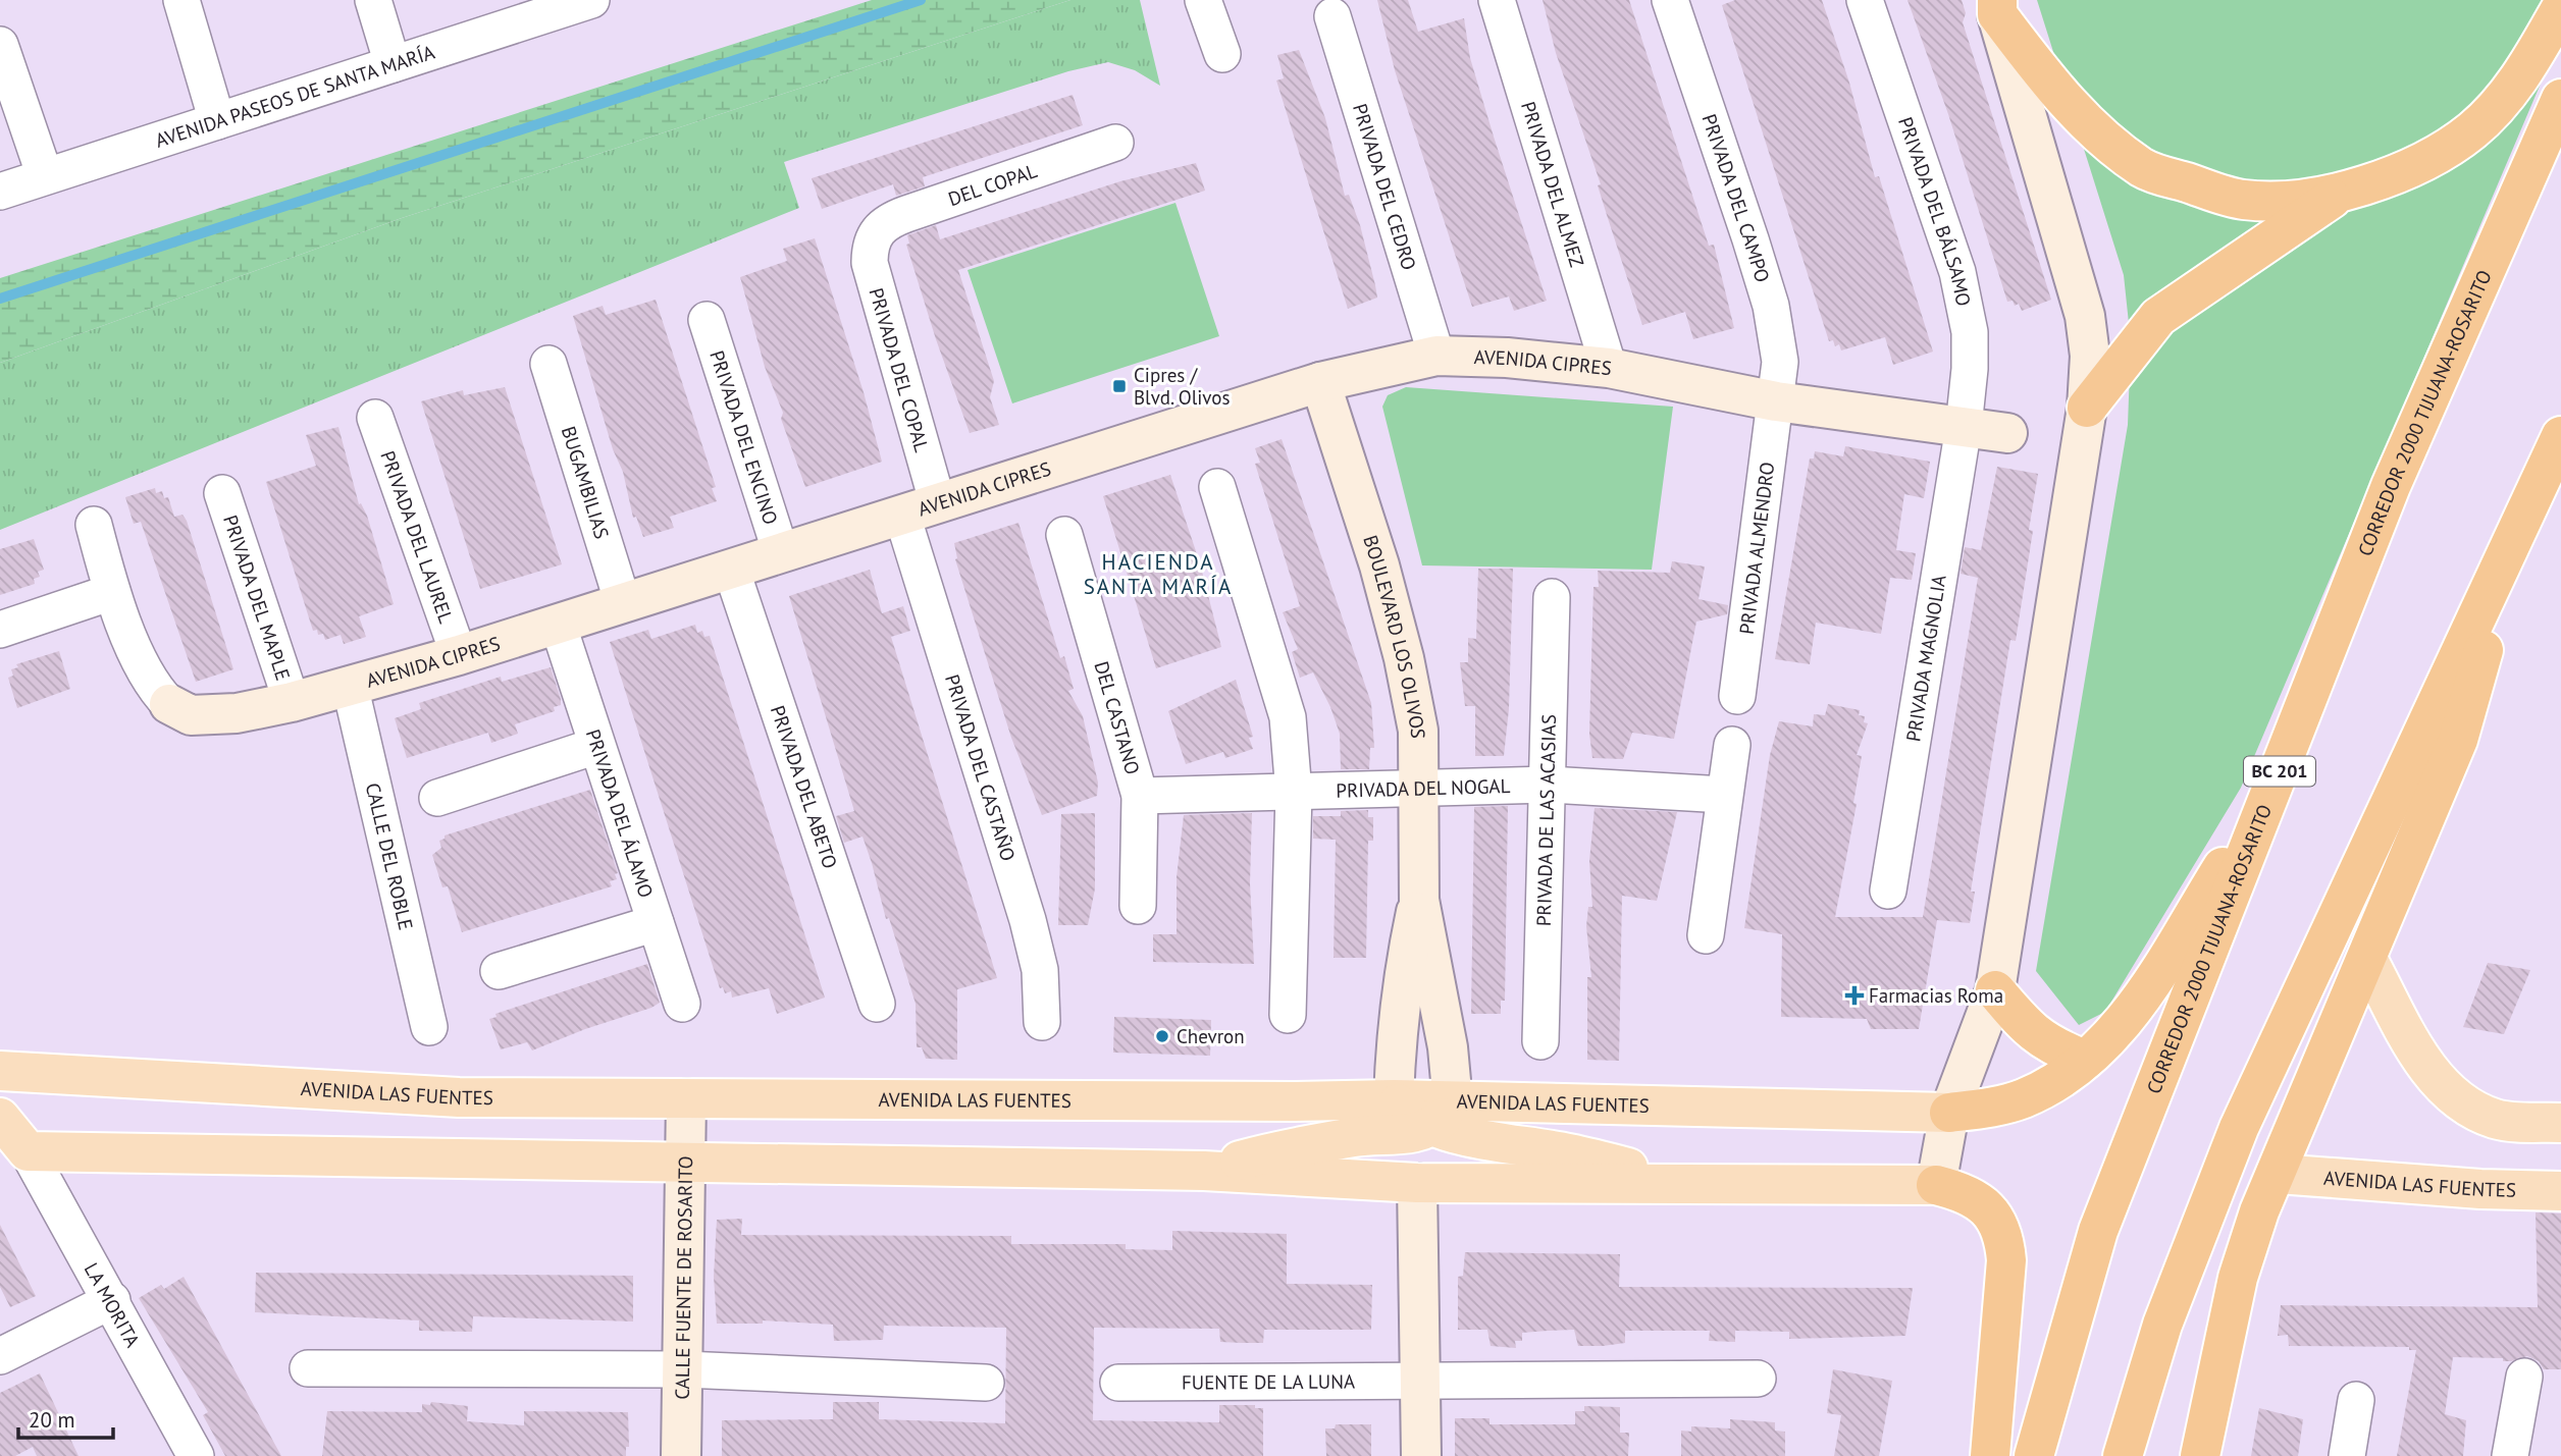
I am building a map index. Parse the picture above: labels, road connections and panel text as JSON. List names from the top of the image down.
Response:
{
  "streets": {
    "highway": ["CORREDOR 2000 TIJUANA-ROSARITO", "BC 201"],
    "main road": ["AVENIDA LAS FUENTES"],
    "street": [
      "AVENIDA PASEOS DE SANTA MARÍA",
      "DEL COPAL",
      "PRIVADA DEL ALMEZ",
      "PRIVADA DEL CEDRO",
      "PRIVADA DEL CAMPO",
      "PRIVADA DEL BÁLSAMO",
      "AVENIDA CIPRES",
      "PRIVADA DEL COPAL",
      "PRIVADA DEL ENCINO",
      "BUGAMBILIAS",
      "PRIVADA DEL LAUREL",
      "PRIVADA ALMENDRO",
      "PRIVADA DEL MAPLE",
      "BOULEVARD LOS OLIVOS",
      "PRIVADA MAGNOLIA",
      "DEL CASTANO",
      "PRIVADA DEL CASTAÑO",
      "PRIVADA DEL ABETO",
      "PRIVADA DEL NOGAL",
      "PRIVADA DEL ÁLAMO",
      "PRIVADA DE LAS ACASIAS",
      "CALLE DEL ROBLE",
      "CALLE FUENTE DE ROSARITO",
      "LA MORITA",
      "FUENTE DE LA LUNA"
    ]
  },
  "crossings": [
    ["DEL COPAL", "PRIVADA DEL COPAL"],
    ["PRIVADA DEL ALMEZ", "AVENIDA CIPRES"],
    ["PRIVADA DEL CEDRO", "AVENIDA CIPRES"],
    ["PRIVADA DEL CAMPO", "AVENIDA CIPRES"],
    ["PRIVADA DEL CAMPO", "PRIVADA ALMENDRO"],
    ["PRIVADA DEL BÁLSAMO", "AVENIDA CIPRES"],
    ["PRIVADA DEL BÁLSAMO", "PRIVADA MAGNOLIA"],
    ["AVENIDA CIPRES", "PRIVADA DEL COPAL"],
    ["AVENIDA CIPRES", "PRIVADA DEL ENCINO"],
    ["AVENIDA CIPRES", "BUGAMBILIAS"],
    ["AVENIDA CIPRES", "PRIVADA DEL LAUREL"],
    ["AVENIDA CIPRES", "PRIVADA ALMENDRO"],
    ["AVENIDA CIPRES", "PRIVADA DEL MAPLE"],
    ["AVENIDA CIPRES", "BOULEVARD LOS OLIVOS"],
    ["AVENIDA CIPRES", "PRIVADA MAGNOLIA"],
    ["AVENIDA CIPRES", "PRIVADA DEL CASTAÑO"],
    ["AVENIDA CIPRES", "PRIVADA DEL ABETO"],
    ["AVENIDA CIPRES", "PRIVADA DEL ÁLAMO"],
    ["AVENIDA CIPRES", "CALLE DEL ROBLE"],
    ["BOULEVARD LOS OLIVOS", "PRIVADA DEL NOGAL"],
    ["BOULEVARD LOS OLIVOS", "AVENIDA LAS FUENTES"],
    ["DEL CASTANO", "PRIVADA DEL NOGAL"],
    ["PRIVADA DEL NOGAL", "PRIVADA DE LAS ACASIAS"],
    ["AVENIDA LAS FUENTES", "CALLE FUENTE DE ROSARITO"]
  ],
  "districts": ["HACIENDA SANTA MARÍA"],
  "places": {
    "transit": ["Cipres / Blvd. Olivos"],
    "health": ["Farmacias Roma"],
    "other": ["Chevron"]
  },
  "scale_bar": "20 m"
}
